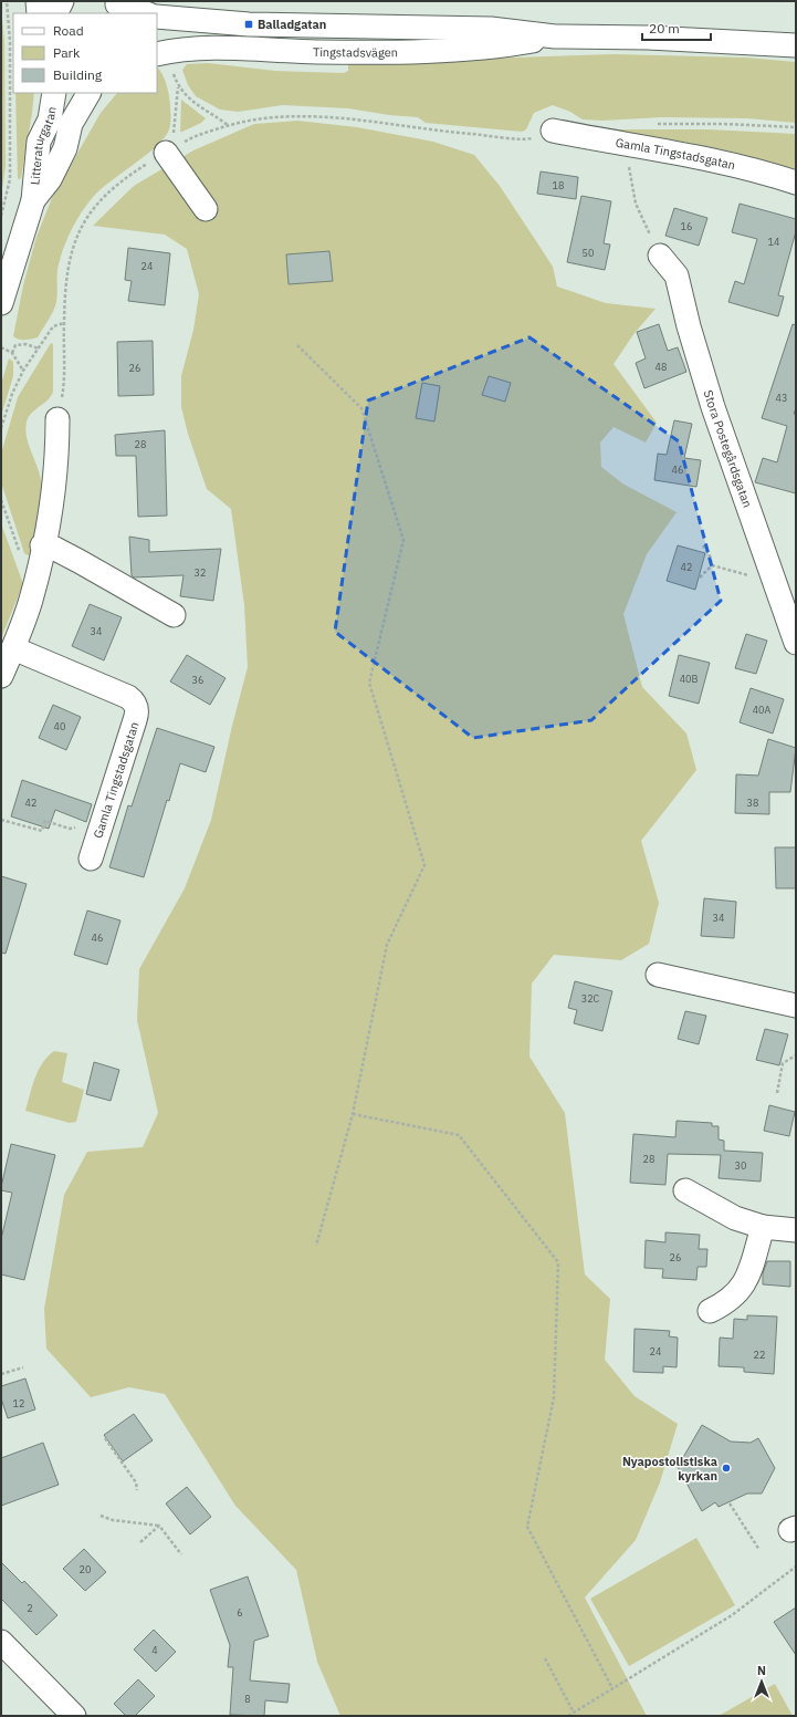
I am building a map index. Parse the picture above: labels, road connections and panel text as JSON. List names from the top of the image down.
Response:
{
  "streets": {
    "street": [
      "Tingstadsvägen",
      "Litteraturgatan",
      "Gamla Tingstadsgatan",
      "Stora Postegårdsgatan"
    ]
  },
  "places": {
    "transit": ["Balladgatan"],
    "other": ["Nyapostolistiska kyrkan"]
  },
  "house_numbers": [
    "18",
    "16",
    "14",
    "50",
    "24",
    "48",
    "26",
    "43",
    "28",
    "46",
    "42",
    "32",
    "34",
    "40B",
    "36",
    "40A",
    "40",
    "42",
    "38",
    "34",
    "46",
    "32C",
    "28",
    "30",
    "26",
    "24",
    "22",
    "12",
    "20",
    "2",
    "6",
    "4",
    "8"
  ],
  "legend": ["Road", "Park", "Building"],
  "scale_bar": "20 m",
  "north": "top"
}
